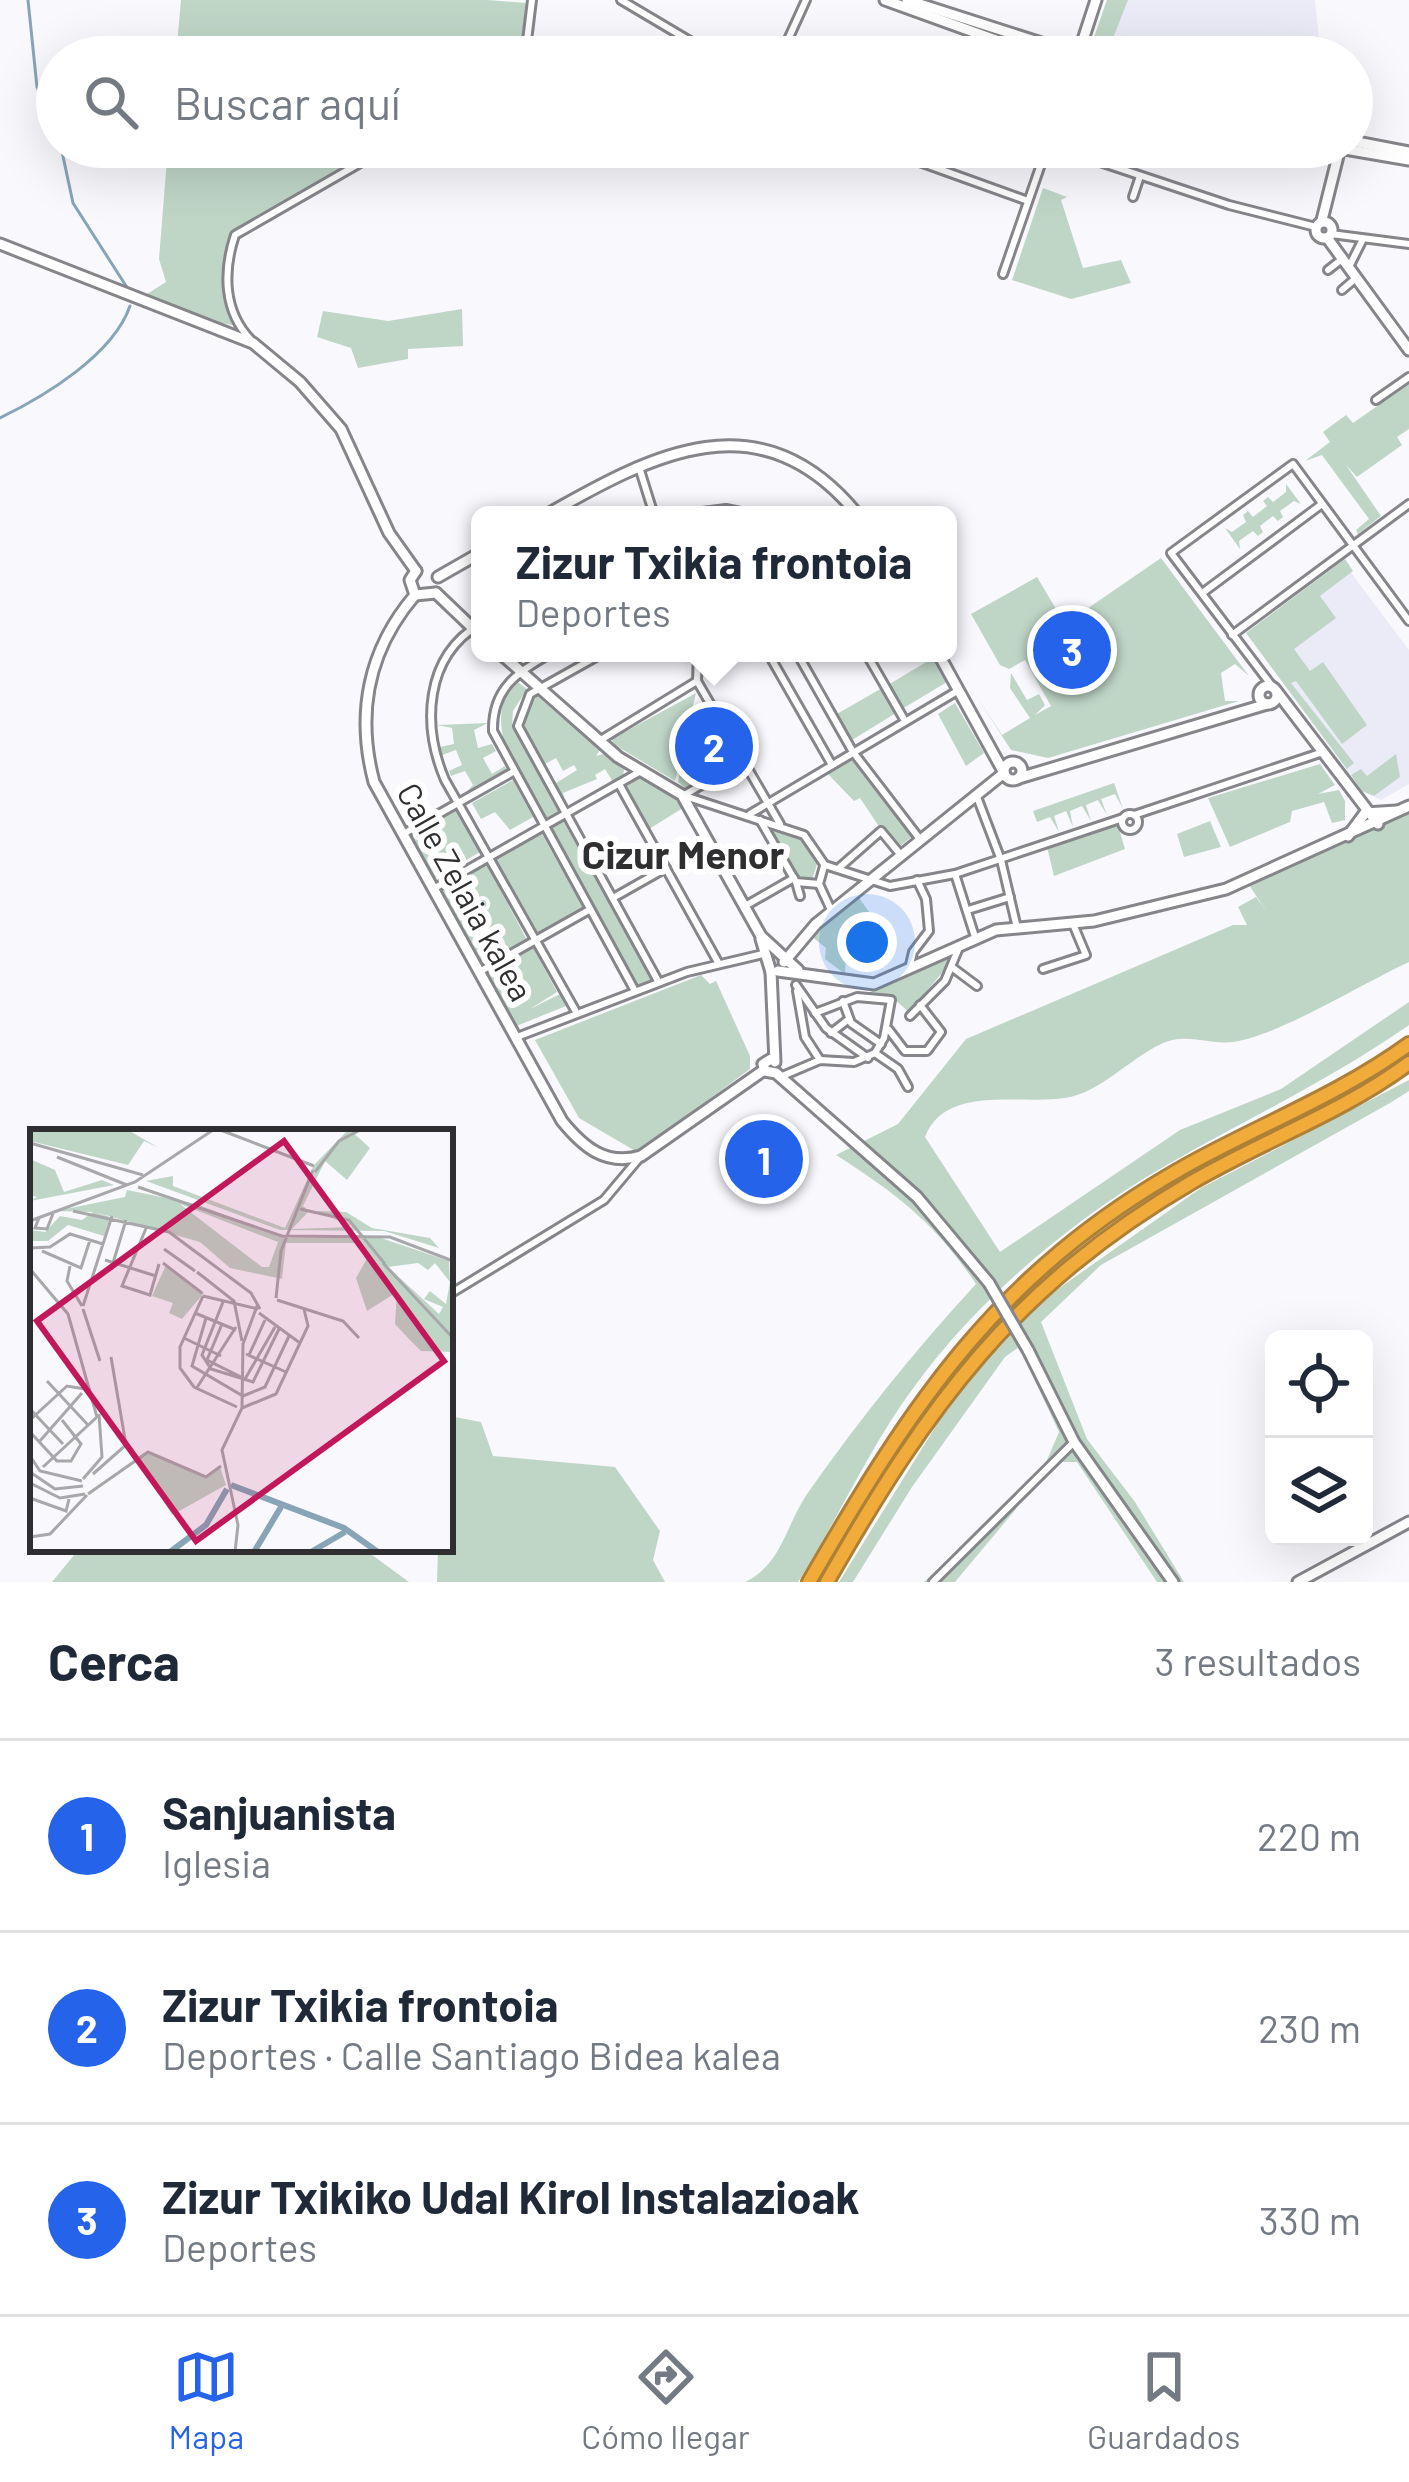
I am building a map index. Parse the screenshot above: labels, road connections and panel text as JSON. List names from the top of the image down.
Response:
{
  "streets": {
    "street": ["Calle Zelaia kalea"]
  },
  "districts": ["Cizur Menor"],
  "page": {
    "search": "Buscar aquí",
    "popup": ["Zizur Txikia frontoia", "Deportes"],
    "pins": ["3", "2", "1"],
    "heading": ["Cerca", "3 resultados"],
    "list": [
      {
        "mark": "1",
        "name": "Sanjuanista",
        "note": "Iglesia",
        "value": "220 m"
      },
      {
        "mark": "2",
        "name": "Zizur Txikia frontoia",
        "note": "Deportes · Calle Santiago Bidea kalea",
        "value": "230 m"
      },
      {
        "mark": "3",
        "name": "Zizur Txikiko Udal Kirol Instalazioak",
        "note": "Deportes",
        "value": "330 m"
      }
    ],
    "nav": ["Mapa", "Cómo llegar", "Guardados"]
  }
}
